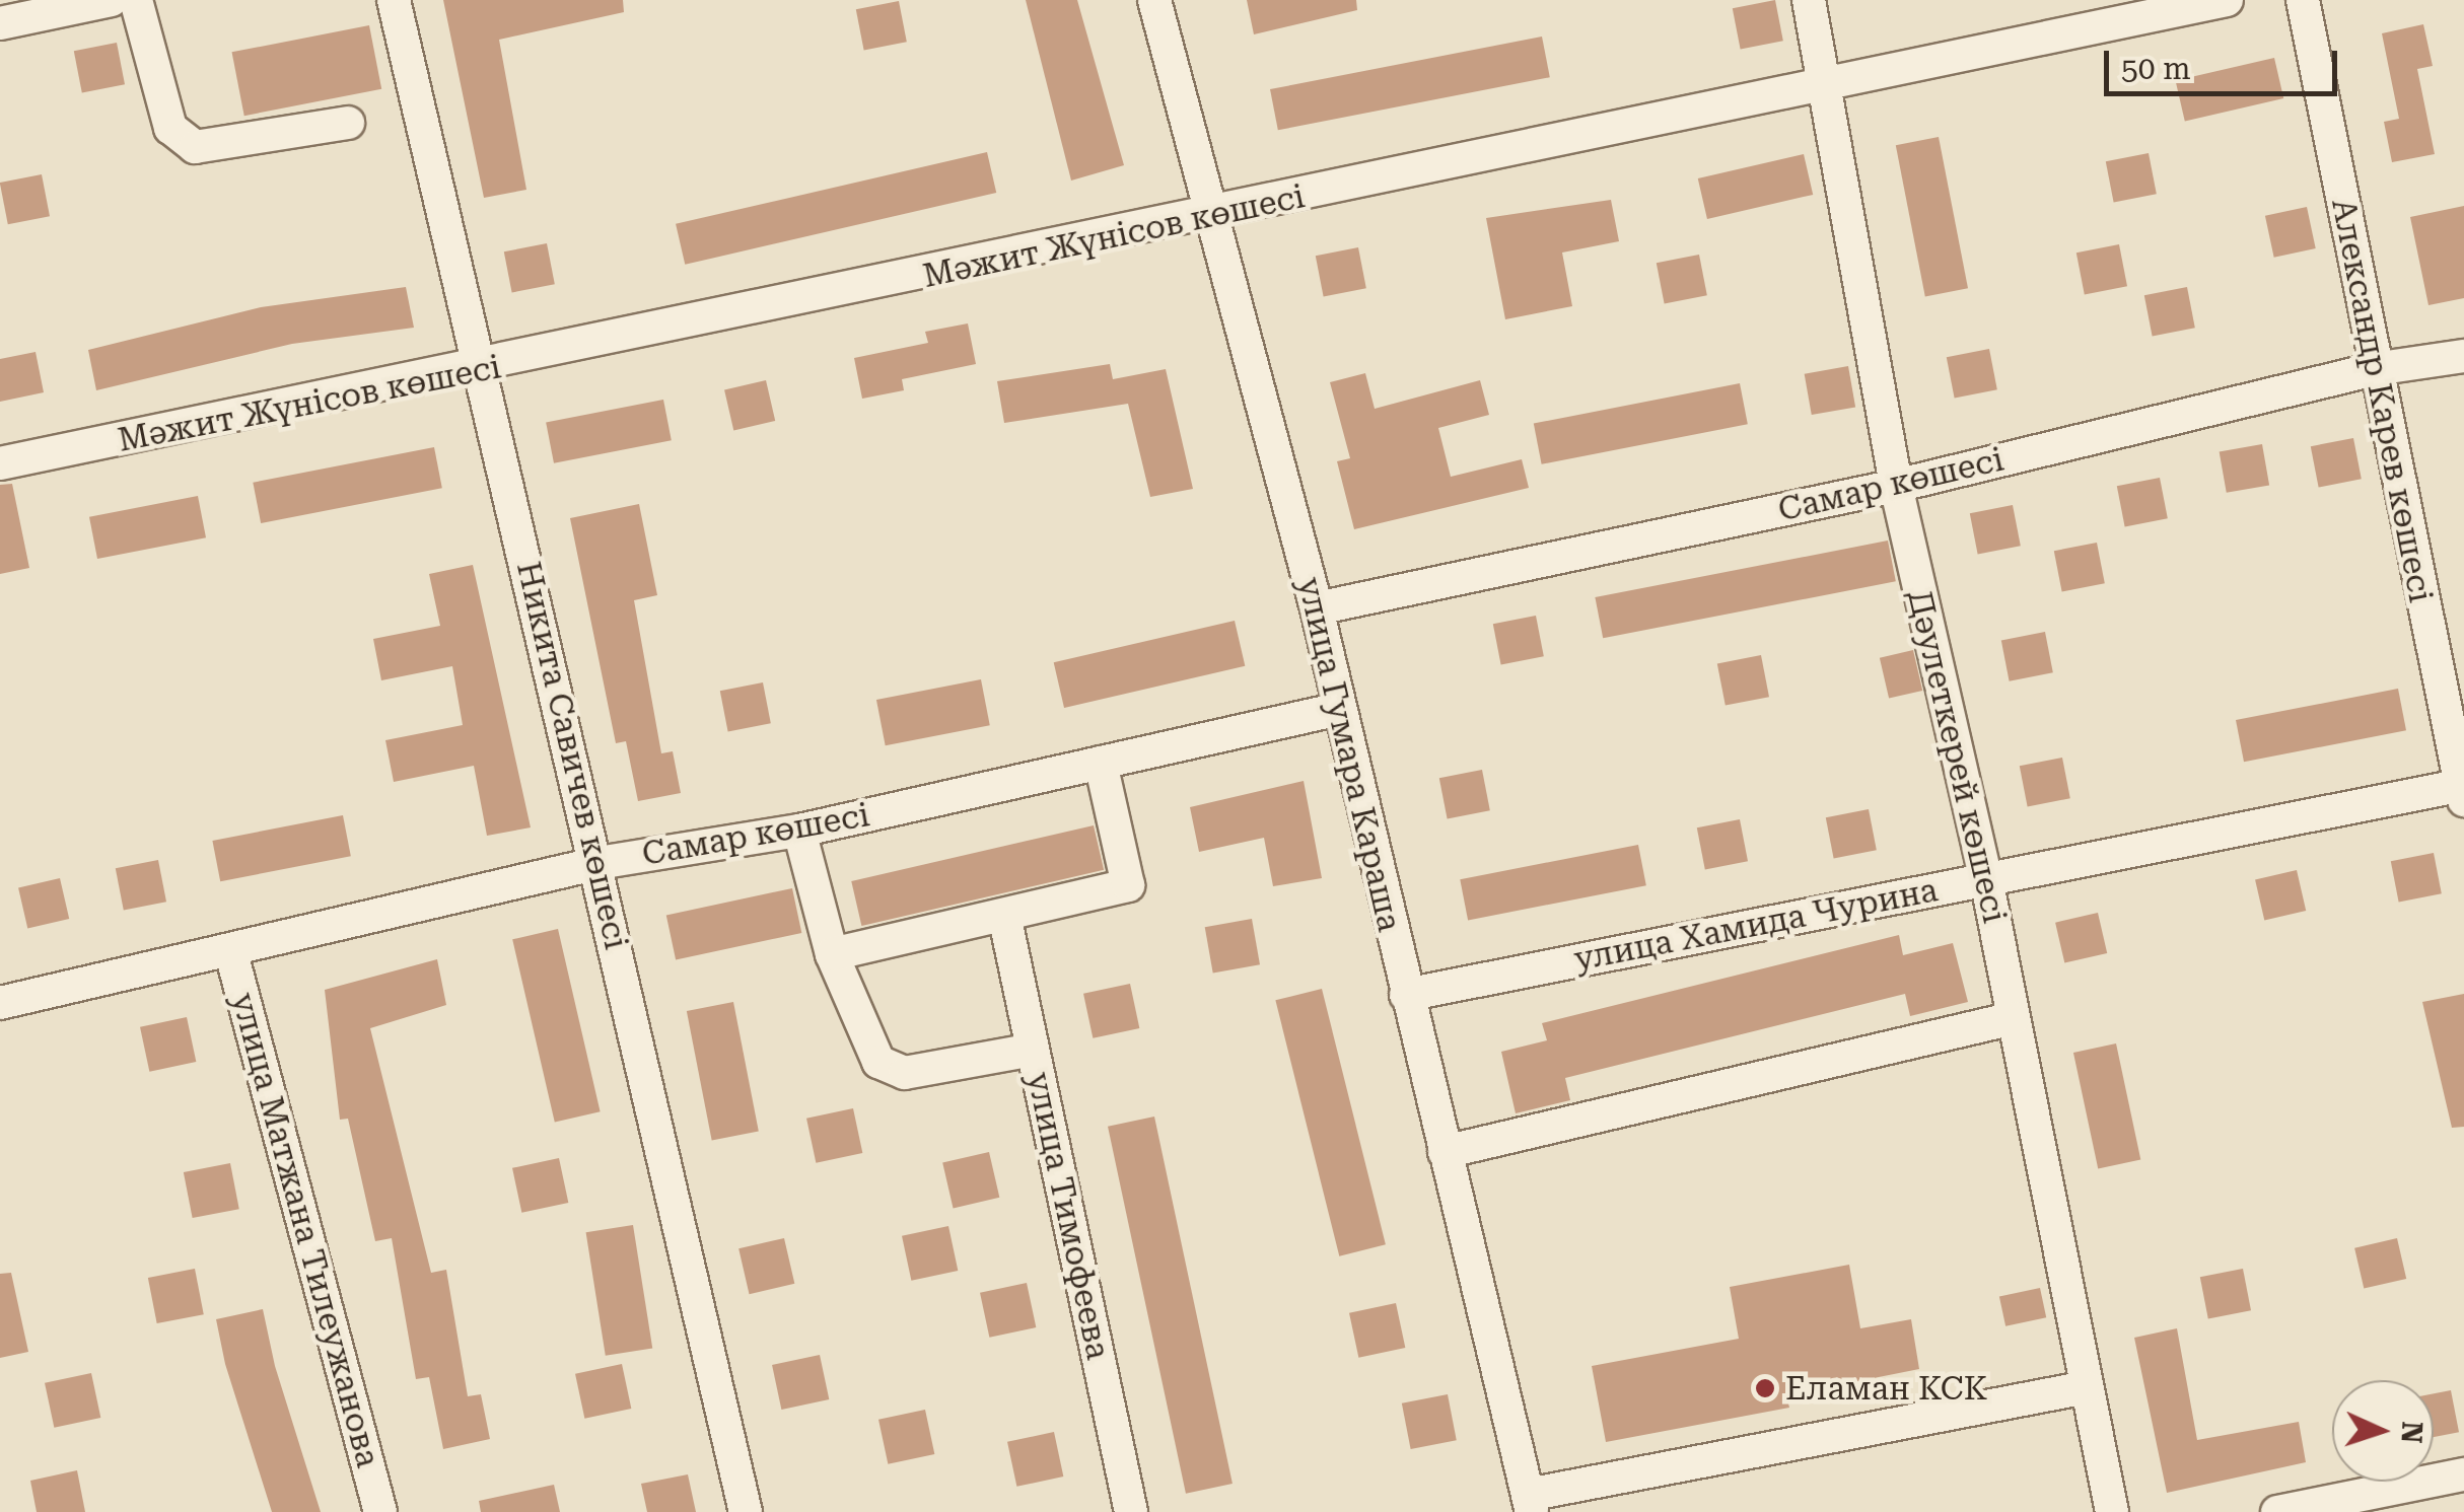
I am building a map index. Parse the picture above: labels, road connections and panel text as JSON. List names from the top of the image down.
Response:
{
  "streets": {
    "street": [
      "Мәжит Жүнісов көшесі",
      "Александр Карев көшесі",
      "Самар көшесі",
      "улица Гумара Караша",
      "Никита Савичев көшесі",
      "Дәулеткерей көшесі",
      "улица Хамида Чурина",
      "улица Тимофеева",
      "улица Матжана Тилеужанова"
    ]
  },
  "crossings": [
    ["Мәжит Жүнісов көшесі", "улица Гумара Караша"],
    ["Мәжит Жүнісов көшесі", "Никита Савичев көшесі"],
    ["Мәжит Жүнісов көшесі", "Дәулеткерей көшесі"],
    ["Александр Карев көшесі", "Самар көшесі"],
    ["Александр Карев көшесі", "улица Хамида Чурина"],
    ["Самар көшесі", "улица Гумара Караша"],
    ["Самар көшесі", "Никита Савичев көшесі"],
    ["Самар көшесі", "Дәулеткерей көшесі"],
    ["Самар көшесі", "улица Матжана Тилеужанова"],
    ["улица Гумара Караша", "улица Хамида Чурина"],
    ["Дәулеткерей көшесі", "улица Хамида Чурина"]
  ],
  "places": ["Еламан КСК"],
  "scale_bar": "50 m",
  "north": "right"
}
